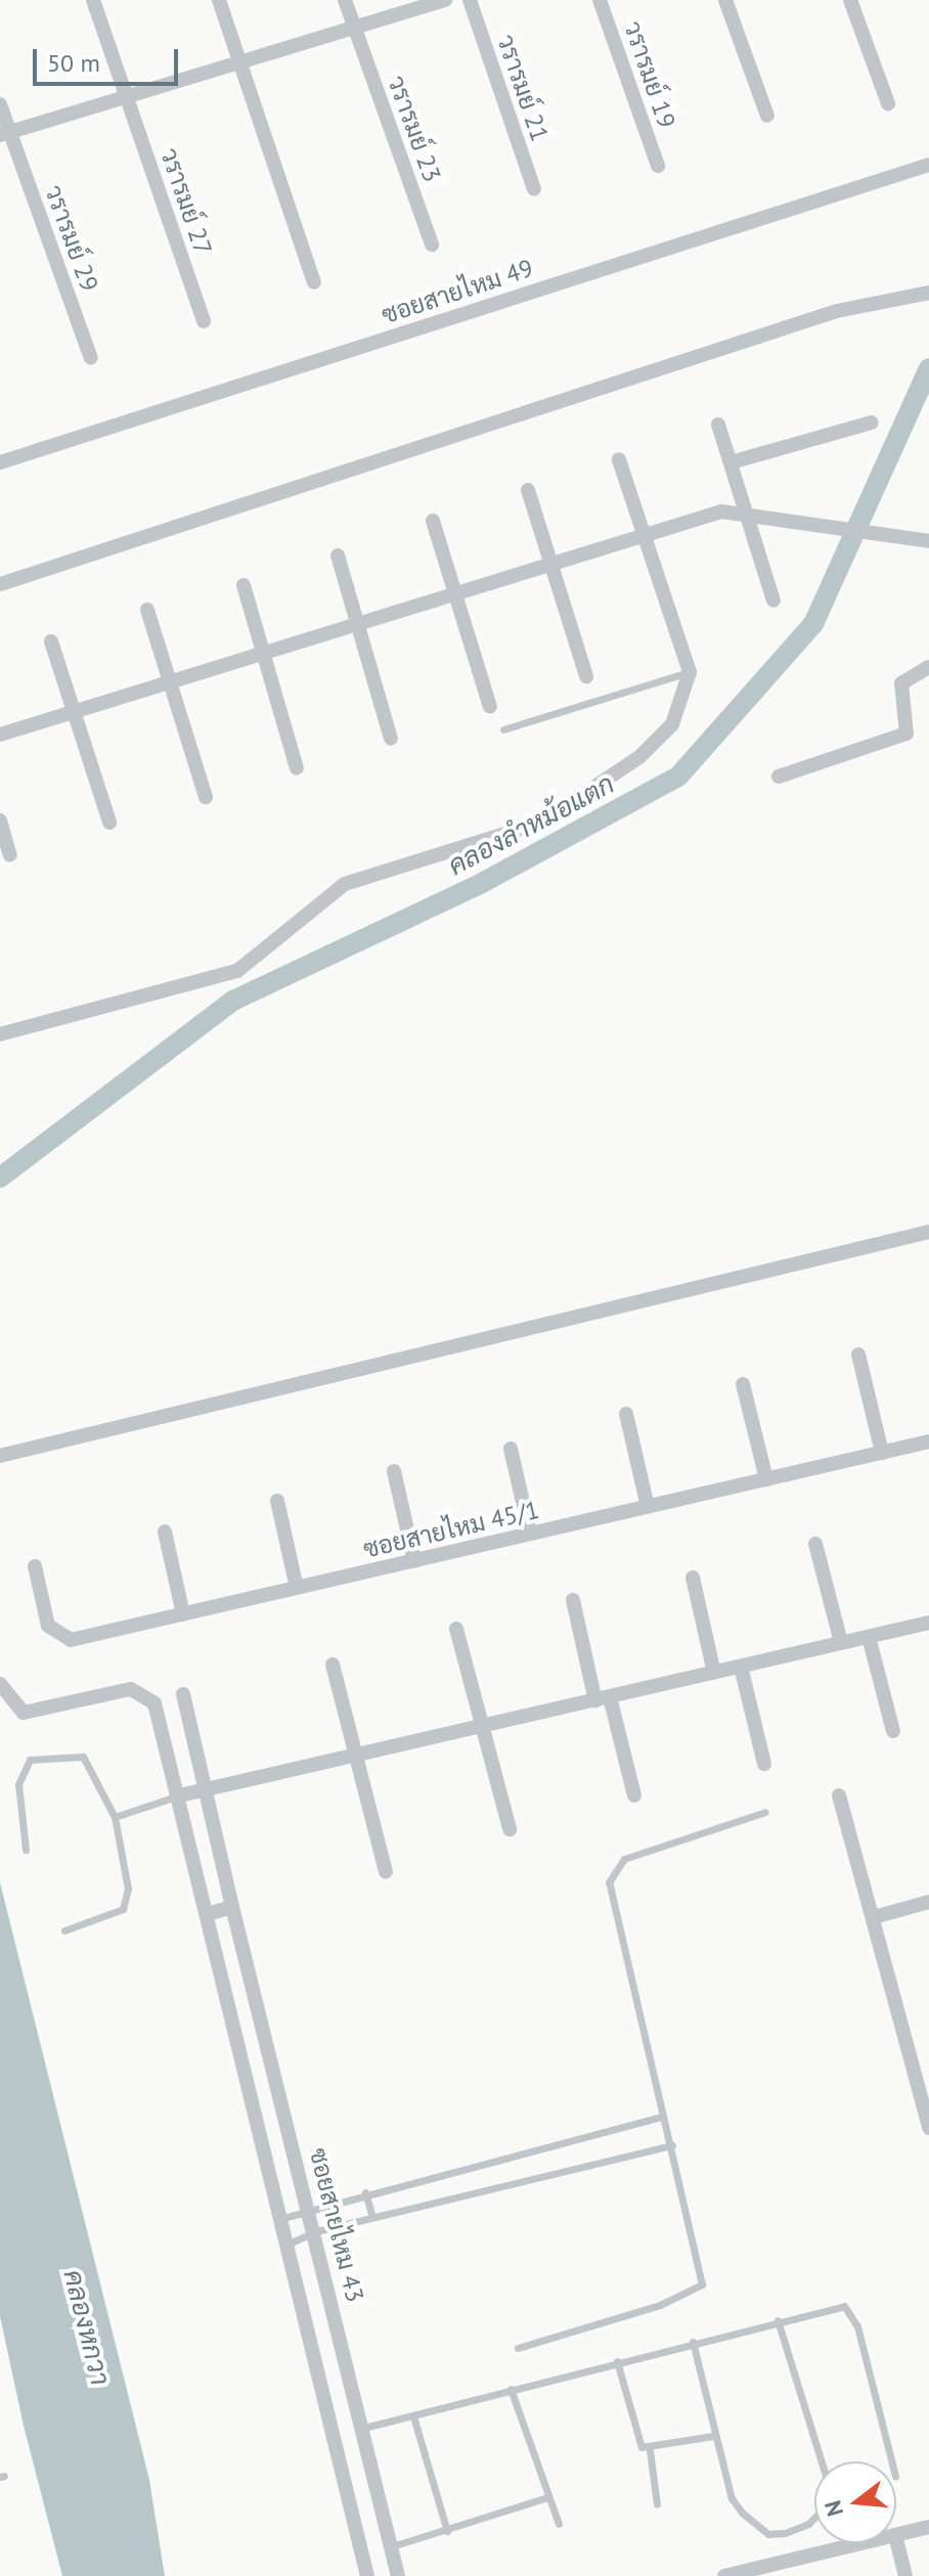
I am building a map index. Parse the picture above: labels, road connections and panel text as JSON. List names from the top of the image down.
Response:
{
  "streets": {
    "street": [
      "วรารมย์ 19",
      "วรารมย์ 21",
      "วรารมย์ 23",
      "วรารมย์ 27",
      "วรารมย์ 29",
      "ซอยสายไหม 49",
      "ซอยสายไหม 45/1",
      "ซอยสายไหม 43"
    ]
  },
  "water": ["คลองลำหม้อแตก", "คลองหกวา"],
  "scale_bar": "50 m",
  "north": "left"
}
